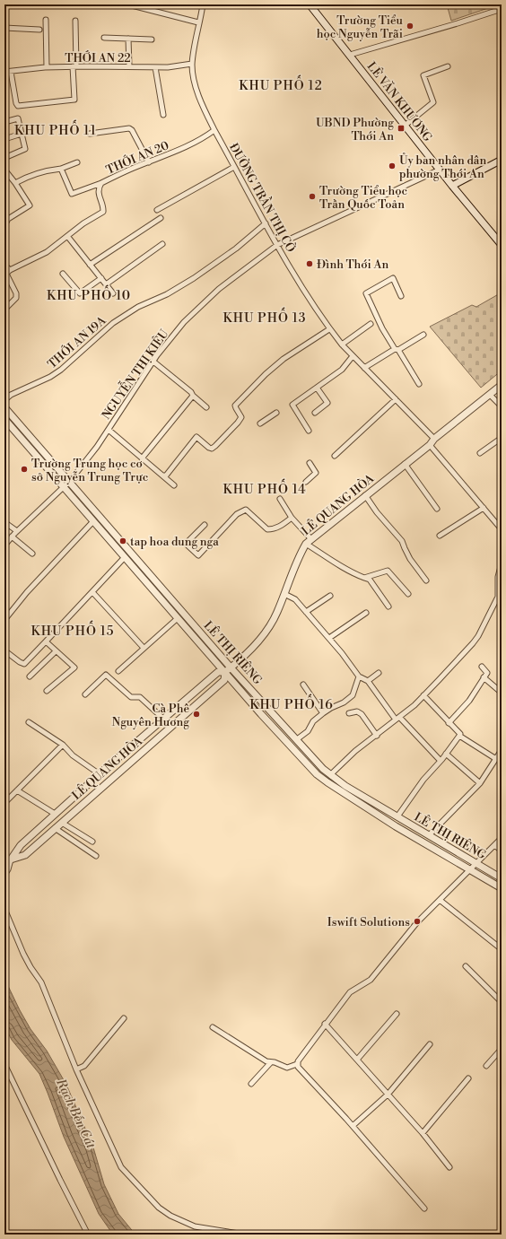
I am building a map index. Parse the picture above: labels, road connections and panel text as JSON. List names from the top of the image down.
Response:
{
  "streets": {
    "street": [
      "THỚI AN 22",
      "LÊ VĂN KHƯƠNG",
      "THỚI AN 20",
      "ĐƯỜNG TRẦN THỊ CỜ",
      "THỚI AN 19A",
      "NGUYỄN THỊ KIÊU",
      "LÊ QUANG HÒA",
      "LÊ THỊ RIÊNG"
    ]
  },
  "crossings": [
    ["THỚI AN 22", "ĐƯỜNG TRẦN THỊ CỜ"],
    ["LÊ VĂN KHƯƠNG", "NGUYỄN THỊ KIÊU"],
    ["THỚI AN 20", "ĐƯỜNG TRẦN THỊ CỜ"],
    ["ĐƯỜNG TRẦN THỊ CỜ", "THỚI AN 19A"],
    ["ĐƯỜNG TRẦN THỊ CỜ", "NGUYỄN THỊ KIÊU"],
    ["ĐƯỜNG TRẦN THỊ CỜ", "LÊ QUANG HÒA"],
    ["NGUYỄN THỊ KIÊU", "LÊ THỊ RIÊNG"],
    ["LÊ QUANG HÒA", "LÊ THỊ RIÊNG"]
  ],
  "districts": [
    "KHU PHỐ 12",
    "KHU PHỐ 11",
    "KHU PHỐ 10",
    "KHU PHỐ 13",
    "KHU PHỐ 14",
    "KHU PHỐ 15",
    "KHU PHỐ 16"
  ],
  "water": ["Rạch Bến Cát"],
  "places": {
    "other": [
      "Trường Tiểu học Nguyễn Trãi",
      "Ủy ban nhân dân phường Thới An",
      "Trường Tiểu học Trần Quốc Toản",
      "Đình Thới An",
      "Trường Trung học cơ sở Nguyễn Trung Trực",
      "tap hoa dung nga",
      "Cà Phê Nguyên Hương",
      "Iswift Solutions"
    ],
    "transit": ["UBND Phường Thới An"]
  }
}
